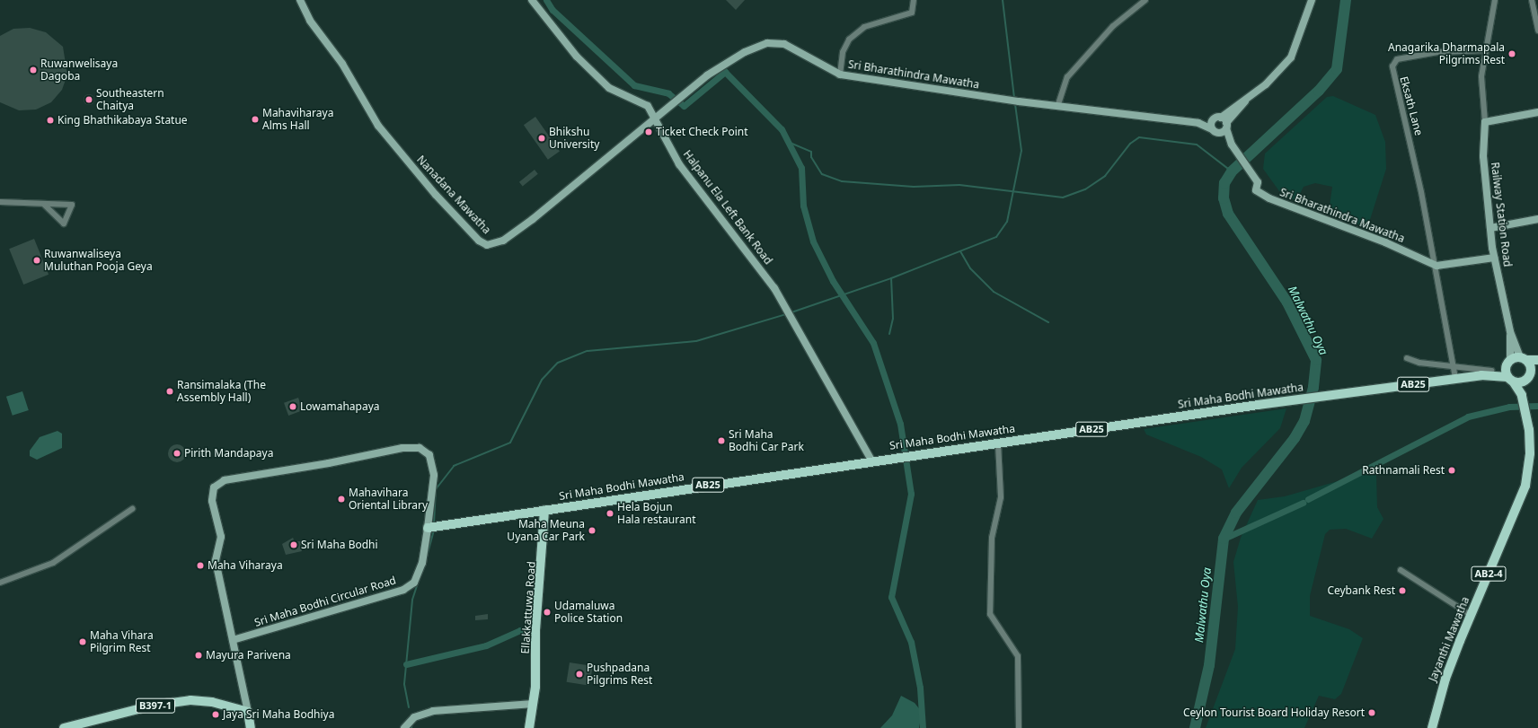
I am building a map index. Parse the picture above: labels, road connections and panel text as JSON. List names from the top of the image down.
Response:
{
  "streets": {
    "main road": [
      "Sri Bharathindra Mawatha",
      "Nanadana Mawatha",
      "Halpanu Ela Left Bank Road",
      "Railway Station Road",
      "AB25",
      "Sri Maha Bodhi Mawatha",
      "AB2-4",
      "Sri Maha Bodhi Circular Road",
      "Ellakkattuwa Road",
      "Jayanthi Mawatha",
      "B397-1"
    ],
    "street": ["Eksath Lane"]
  },
  "crossings": [
    ["Sri Bharathindra Mawatha", "Eksath Lane"],
    ["Sri Bharathindra Mawatha", "Nanadana Mawatha"],
    ["Sri Bharathindra Mawatha", "Halpanu Ela Left Bank Road"],
    ["Sri Bharathindra Mawatha", "Railway Station Road"],
    ["Eksath Lane", "Sri Maha Bodhi Mawatha"],
    ["Nanadana Mawatha", "Halpanu Ela Left Bank Road"],
    ["Halpanu Ela Left Bank Road", "Sri Maha Bodhi Mawatha"],
    ["Railway Station Road", "Sri Maha Bodhi Mawatha"],
    ["Sri Maha Bodhi Mawatha", "Sri Maha Bodhi Circular Road"],
    ["Sri Maha Bodhi Mawatha", "Ellakkattuwa Road"],
    ["Sri Maha Bodhi Mawatha", "Jayanthi Mawatha"],
    ["Sri Maha Bodhi Circular Road", "B397-1"]
  ],
  "water": ["Malwathu Oya"],
  "places": [
    "Anagarika Dharmapala Pilgrims Rest",
    "Ruwanwelisaya Dagoba",
    "Southeastern Chaitya",
    "Mahaviharaya Alms Hall",
    "King Bhathikabaya Statue",
    "Ticket Check Point",
    "Bhikshu University",
    "Ruwanwaliseya Muluthan Pooja Geya",
    "Ransimalaka (The Assembly Hall)",
    "Lowamahapaya",
    "Sri Maha Bodhi Car Park",
    "Pirith Mandapaya",
    "Rathnamali Rest",
    "Mahavihara Oriental Library",
    "Hela Bojun Hala restaurant",
    "Maha Meuna Uyana Car Park",
    "Sri Maha Bodhi",
    "Maha Viharaya",
    "Ceybank Rest",
    "Udamaluwa Police Station",
    "Maha Vihara Pilgrim Rest",
    "Mayura Parivena",
    "Pushpadana Pilgrims Rest",
    "Ceylon Tourist Board Holiday Resort",
    "Jaya Sri Maha Bodhiya"
  ]
}
